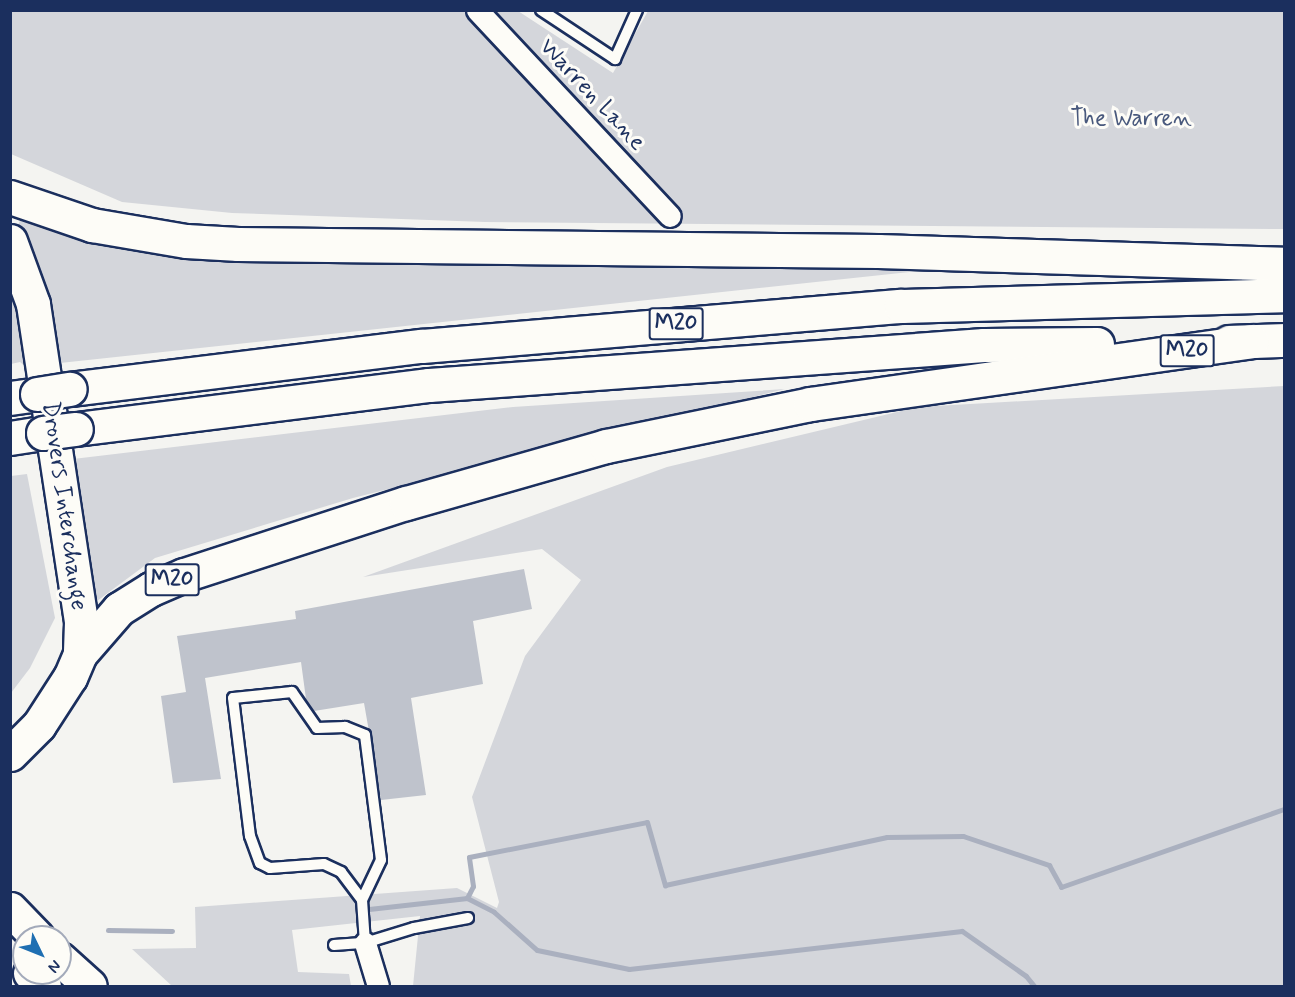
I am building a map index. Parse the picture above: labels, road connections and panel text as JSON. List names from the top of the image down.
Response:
{
  "streets": {
    "main road": ["M20", "Drovers Interchange"],
    "street": ["Warren Lane"]
  },
  "crossings": [
    ["M20", "Drovers Interchange"]
  ],
  "parks": ["The Warren"],
  "north": "bottom right"
}
